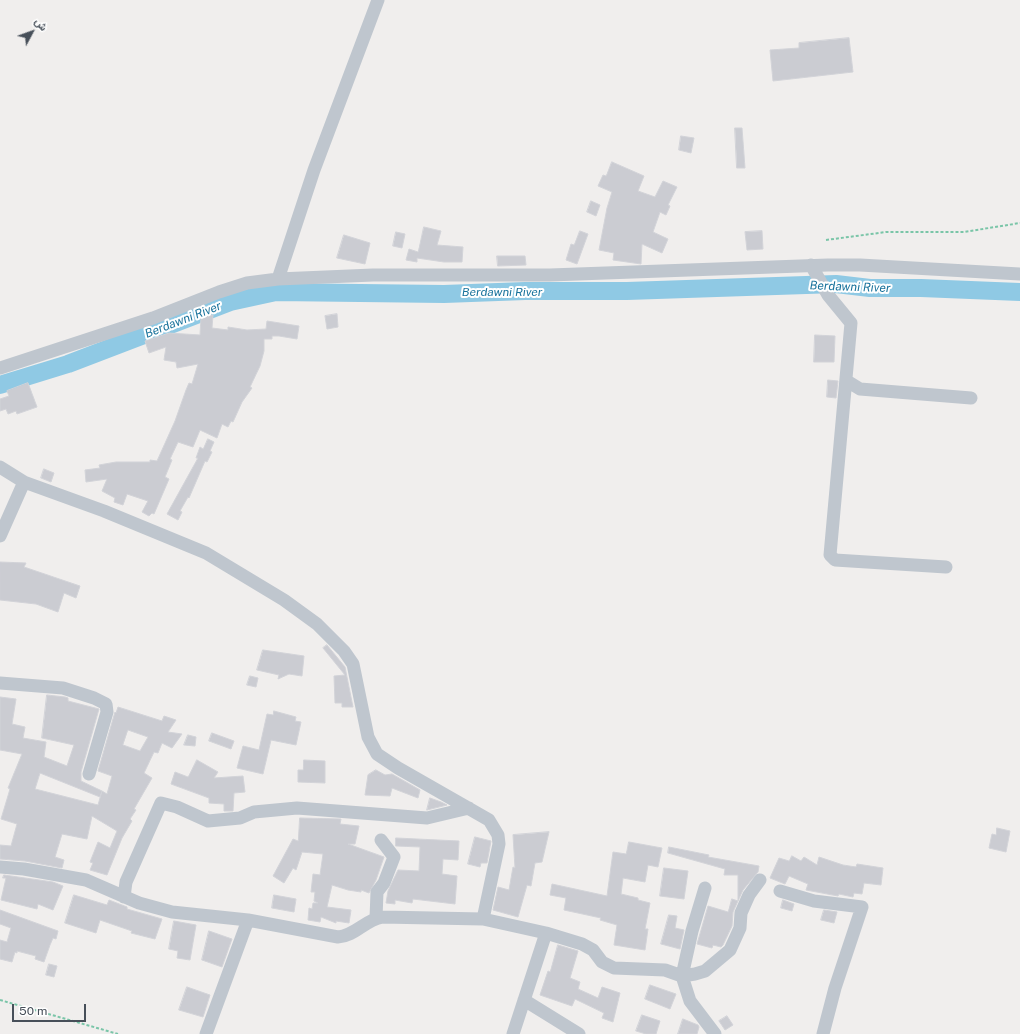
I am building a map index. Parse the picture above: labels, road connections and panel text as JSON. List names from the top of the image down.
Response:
{
  "water": ["Berdawni River"],
  "scale_bar": "50 m",
  "north": "top right"
}
